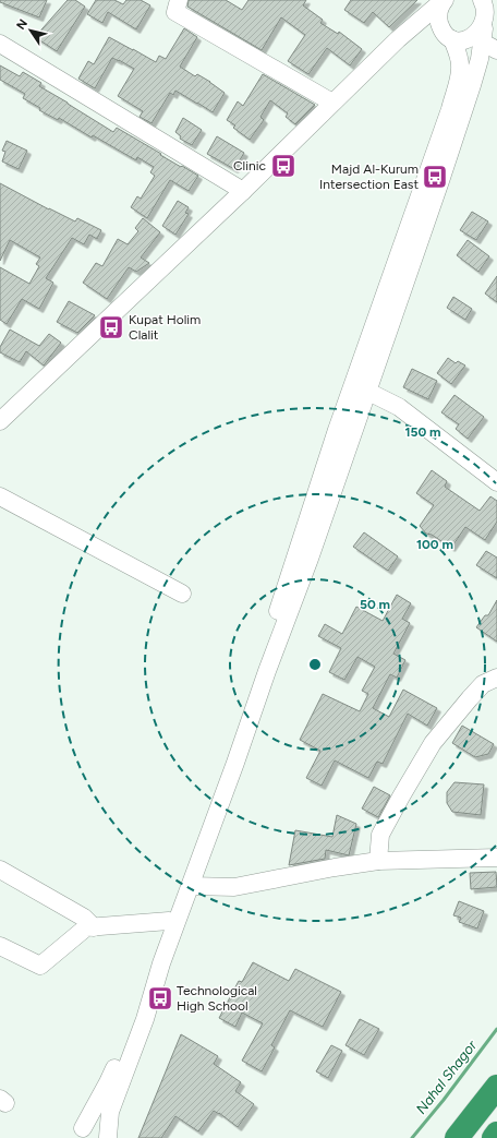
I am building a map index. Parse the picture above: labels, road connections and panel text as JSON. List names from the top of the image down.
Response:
{
  "water": ["Nahal Shagor"],
  "places": {
    "bus stop": [
      "Clinic",
      "Majd Al-Kurum Intersection East",
      "Kupat Holim Clalit",
      "Technological High School"
    ]
  },
  "north": "top left",
  "rings": ["150 m", "100 m", "50 m"]
}
